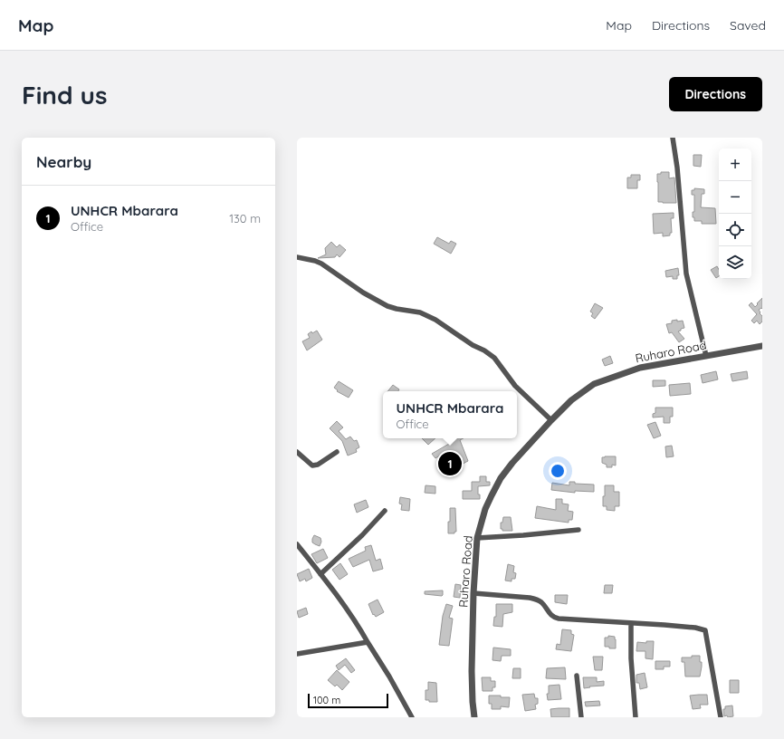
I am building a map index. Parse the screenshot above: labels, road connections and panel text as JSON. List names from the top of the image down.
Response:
{
  "streets": {
    "street": ["Ruharo Road"]
  },
  "scale_bar": "100 m",
  "page": {
    "header": "Map",
    "nav": ["Map", "Directions", "Saved"],
    "buttons": "Directions",
    "title": "Find us",
    "heading": "Nearby",
    "map_buttons": ["+", "−"],
    "list": [
      {
        "mark": "1",
        "name": "UNHCR Mbarara",
        "note": "Office",
        "value": "130 m"
      }
    ],
    "popup": ["UNHCR Mbarara", "Office"],
    "pins": "1",
    "scale": "100 m"
  }
}
